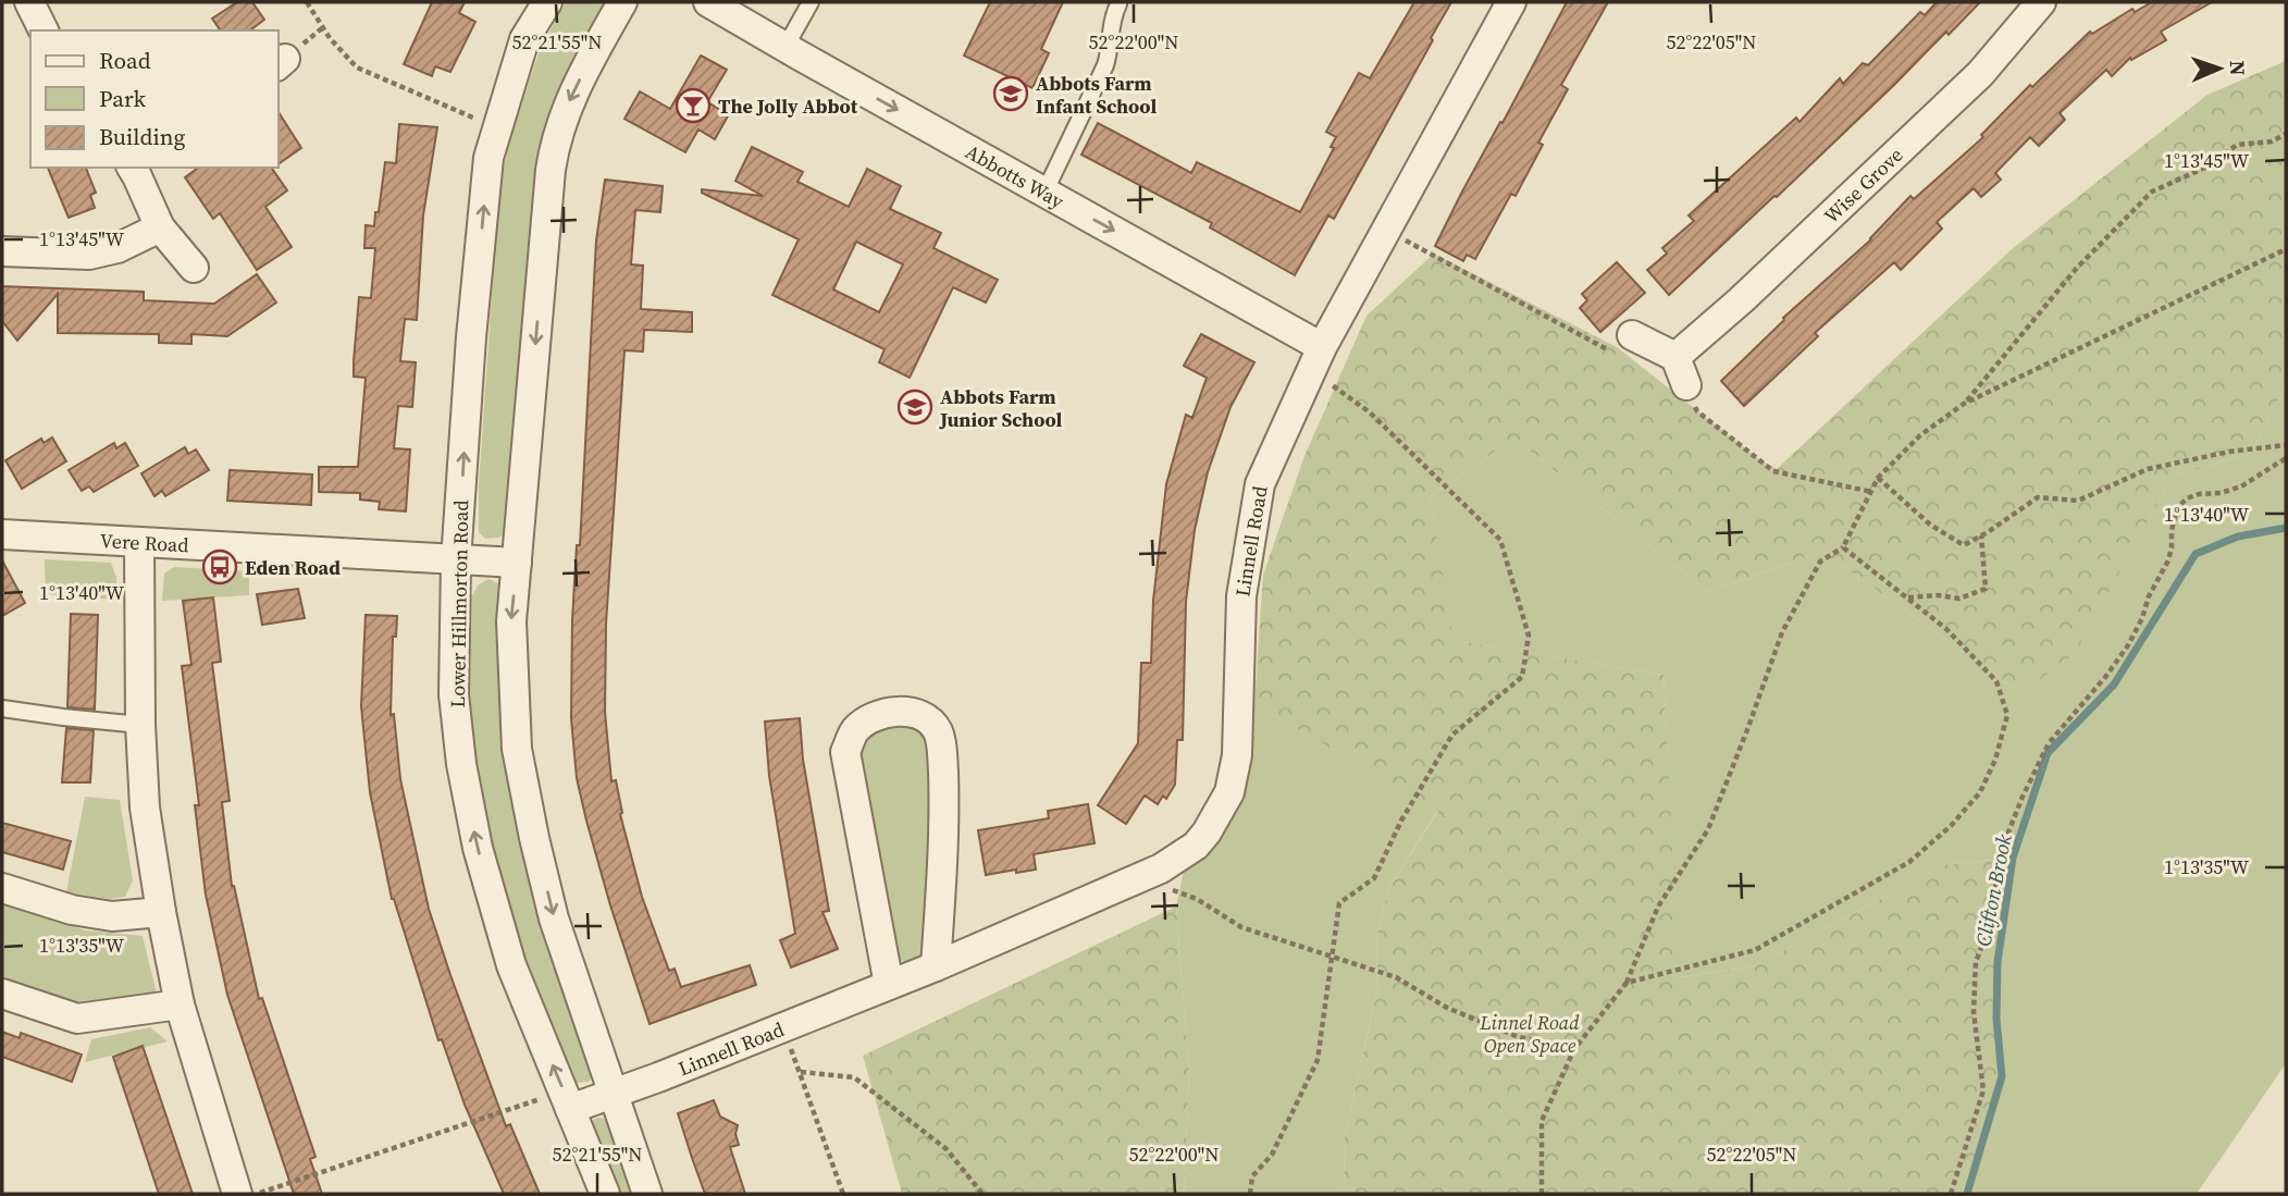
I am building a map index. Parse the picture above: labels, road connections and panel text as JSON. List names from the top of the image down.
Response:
{
  "streets": {
    "street": [
      "Abbotts Way",
      "Wise Grove",
      "Vere Road",
      "Linnell Road",
      "Lower Hillmorton Road"
    ]
  },
  "crossings": [
    ["Abbotts Way", "Linnell Road"],
    ["Vere Road", "Lower Hillmorton Road"],
    ["Linnell Road", "Lower Hillmorton Road"]
  ],
  "one_way": ["Abbotts Way"],
  "water": ["Clifton Brook"],
  "parks": ["Linnel Road Open Space"],
  "places": {
    "school or university": ["Abbots Farm Infant School", "Abbots Farm Junior School"],
    "bar": ["The Jolly Abbot"],
    "bus stop": ["Eden Road"]
  },
  "legend": ["Road", "Park", "Building"],
  "north": "right",
  "coordinates": [
    "52°21'55\"N",
    "52°22'00\"N",
    "52°22'05\"N",
    "1°13'45\"W",
    "1°13'40\"W",
    "1°13'35\"W"
  ]
}
